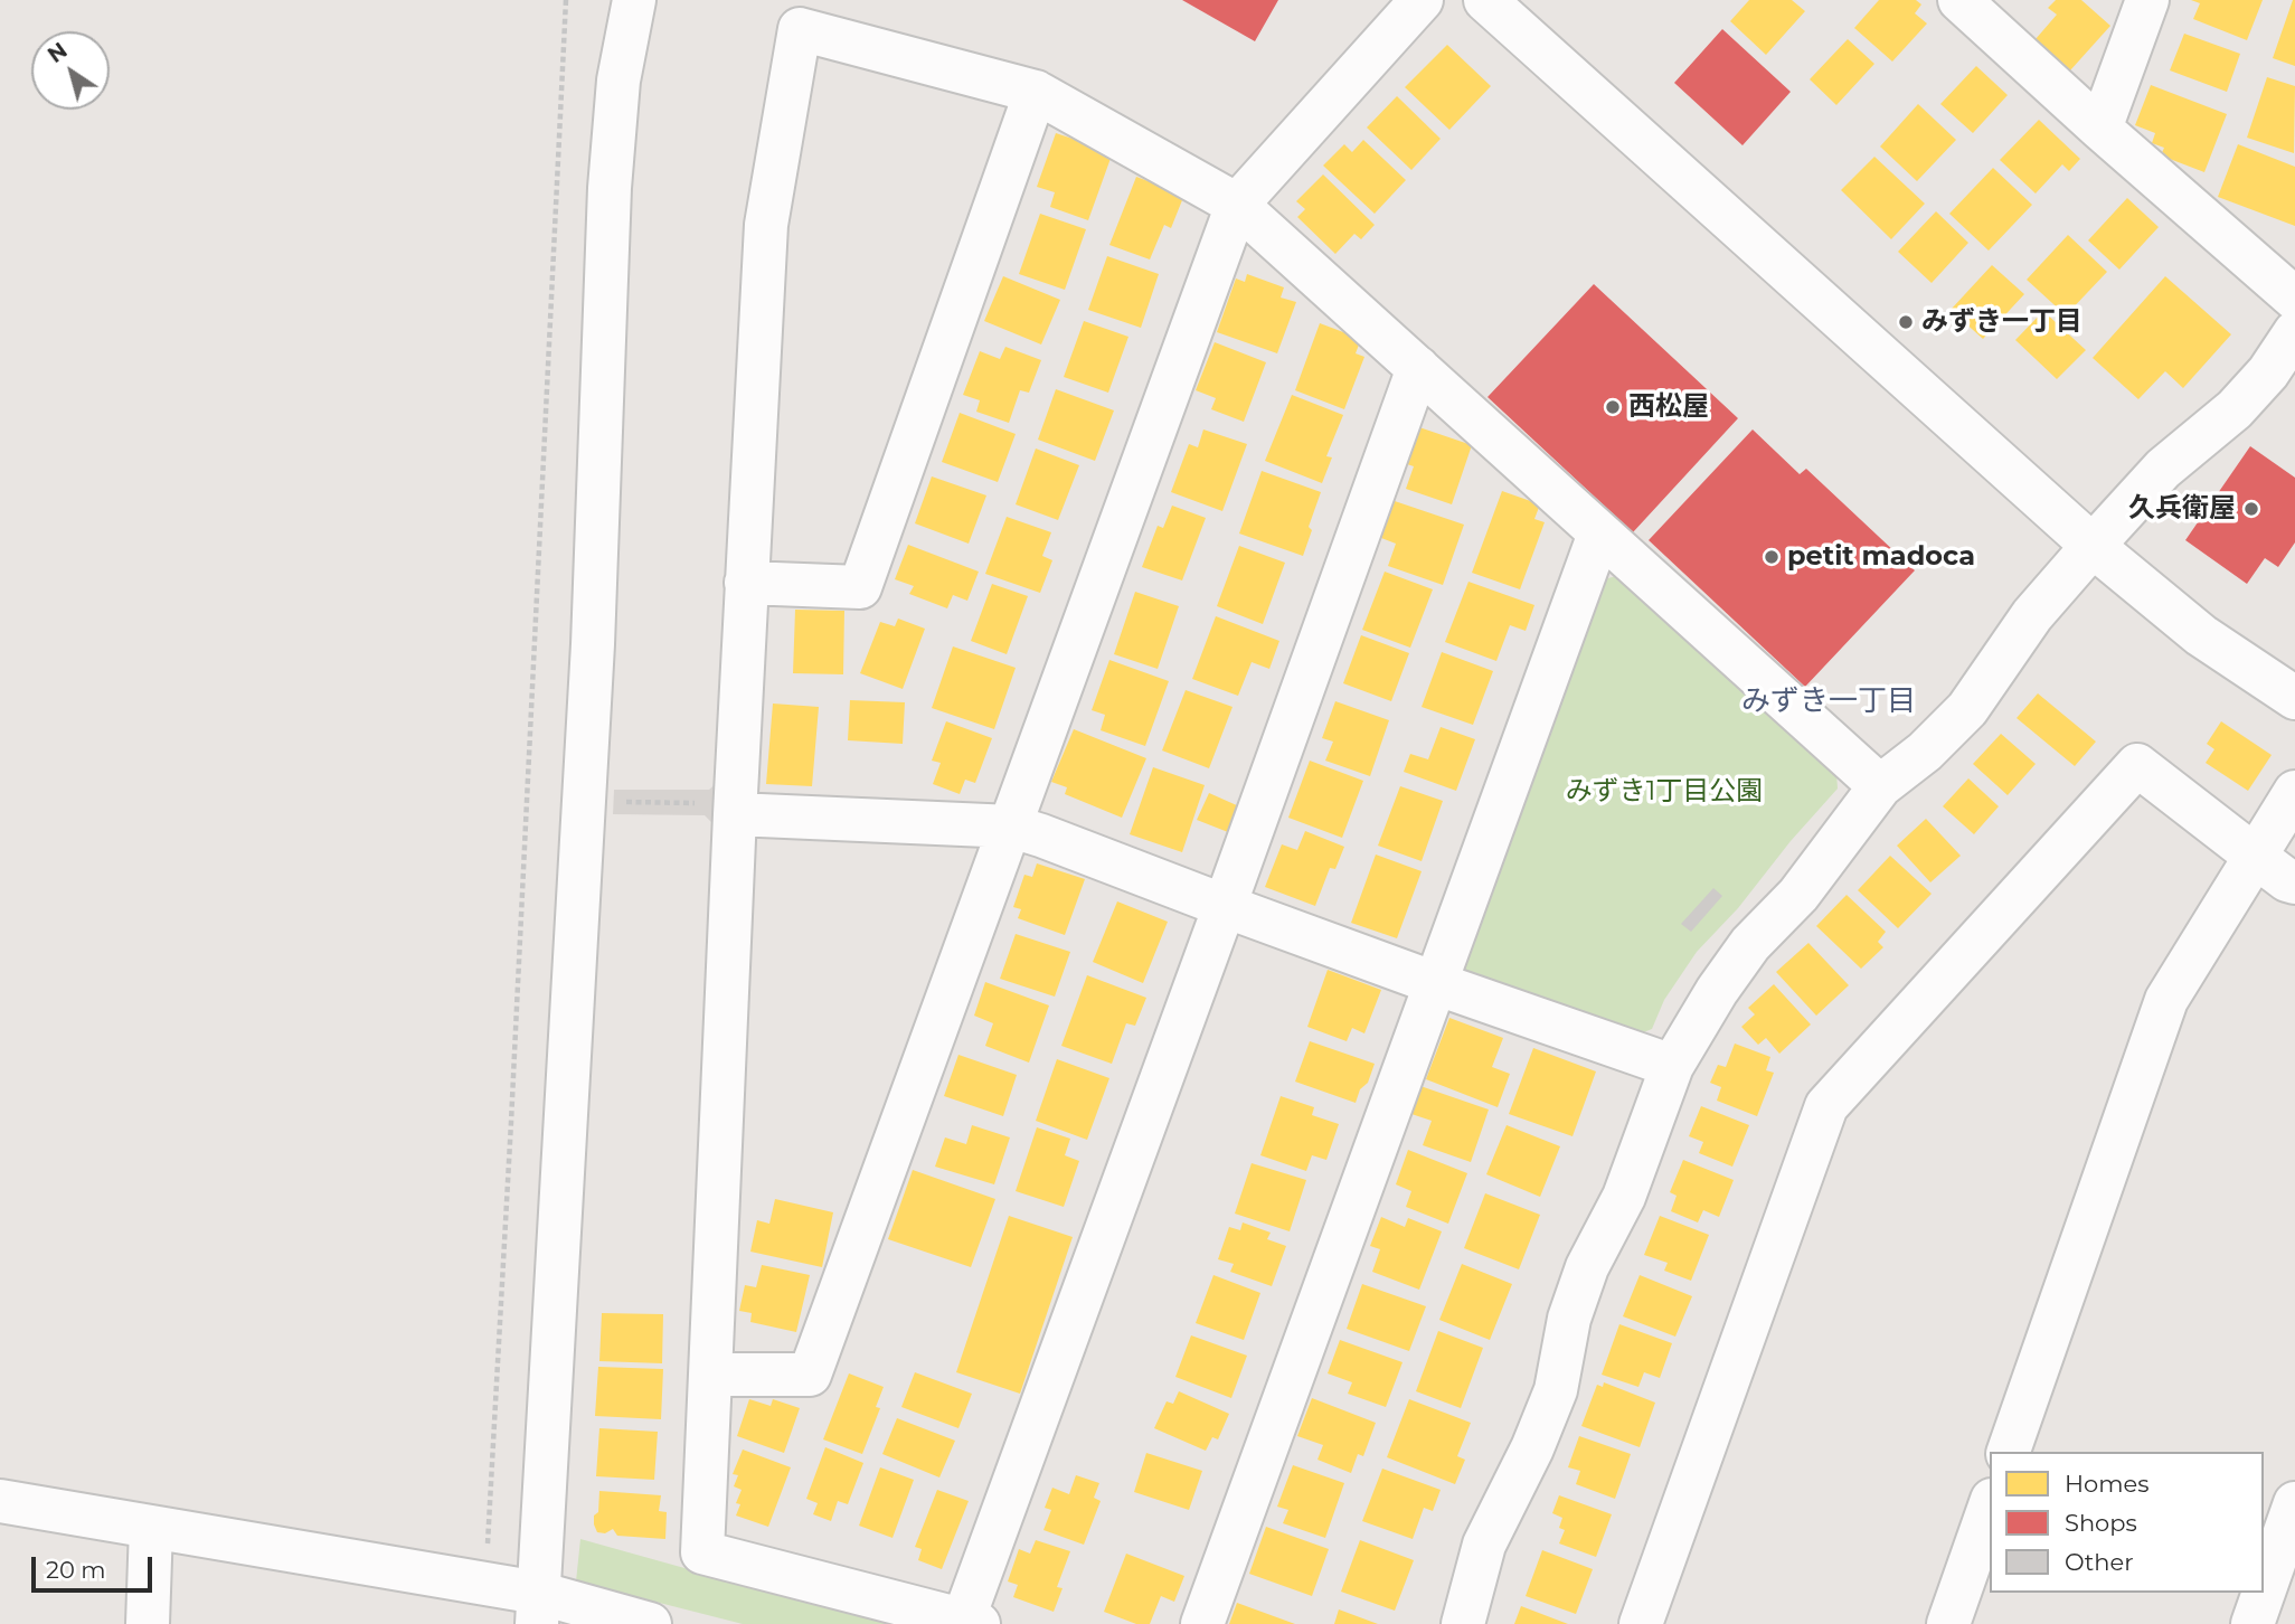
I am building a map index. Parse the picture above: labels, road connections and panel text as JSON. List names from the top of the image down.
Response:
{
  "districts": ["みずき一丁目"],
  "parks": ["みずき1丁目公園"],
  "places": [
    "みずき一丁目",
    "西松屋",
    "久兵衛屋",
    "petit madoca"
  ],
  "legend": ["Homes", "Shops", "Other"],
  "scale_bar": "20 m",
  "north": "top left"
}
